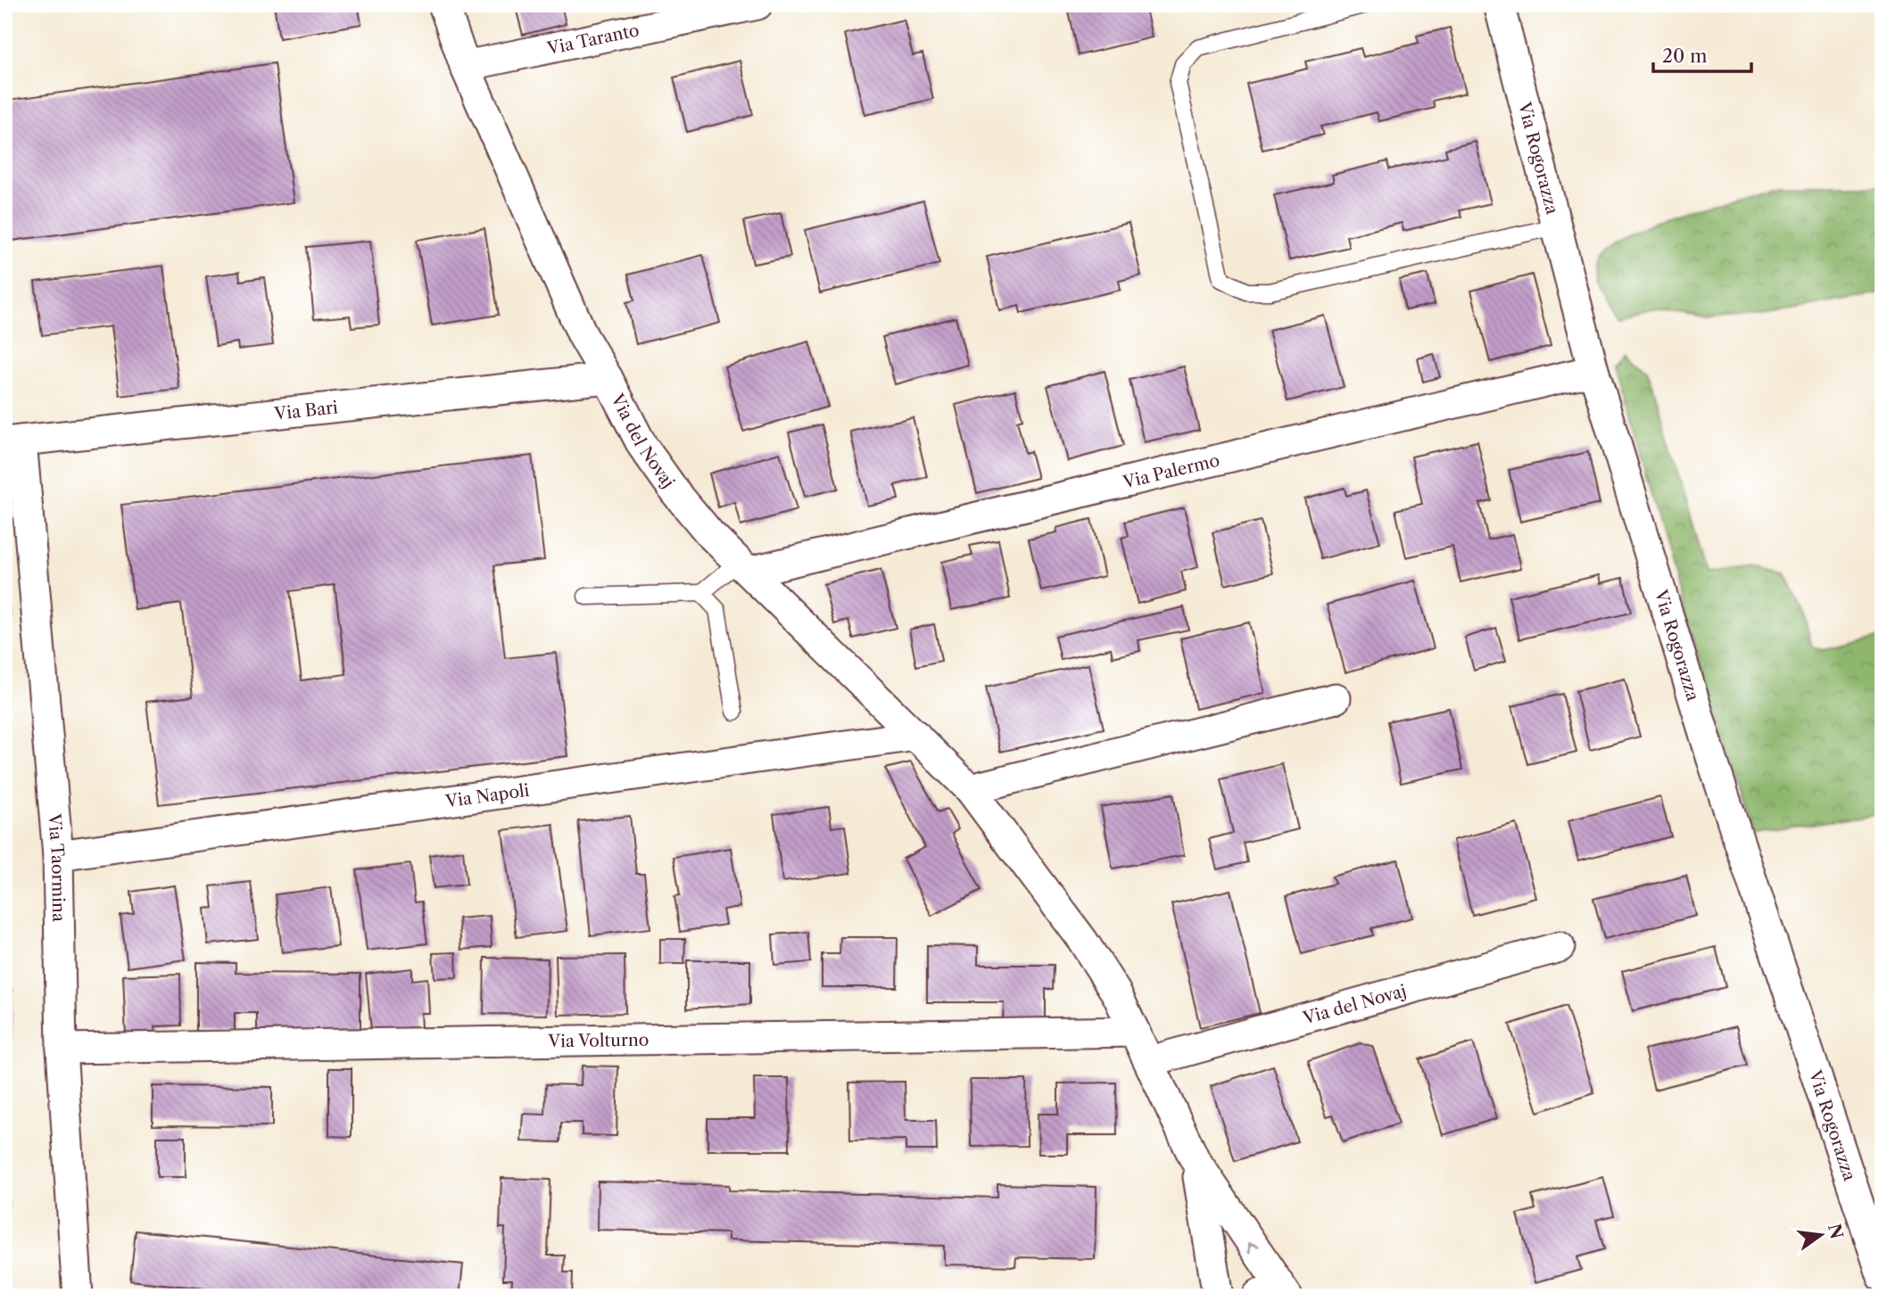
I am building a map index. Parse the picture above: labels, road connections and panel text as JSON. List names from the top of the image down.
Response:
{
  "streets": {
    "street": [
      "Via Taranto",
      "Via Rogorazza",
      "Via Bari",
      "Via del Novaj",
      "Via Palermo",
      "Via Napoli",
      "Via Taormina",
      "Via Volturno"
    ]
  },
  "crossings": [
    ["Via Taranto", "Via del Novaj"],
    ["Via Rogorazza", "Via Palermo"],
    ["Via Bari", "Via del Novaj"],
    ["Via Bari", "Via Taormina"],
    ["Via del Novaj", "Via Palermo"],
    ["Via del Novaj", "Via Napoli"],
    ["Via del Novaj", "Via Volturno"],
    ["Via Napoli", "Via Taormina"],
    ["Via Taormina", "Via Volturno"]
  ],
  "scale_bar": "20 m",
  "north": "right"
}
